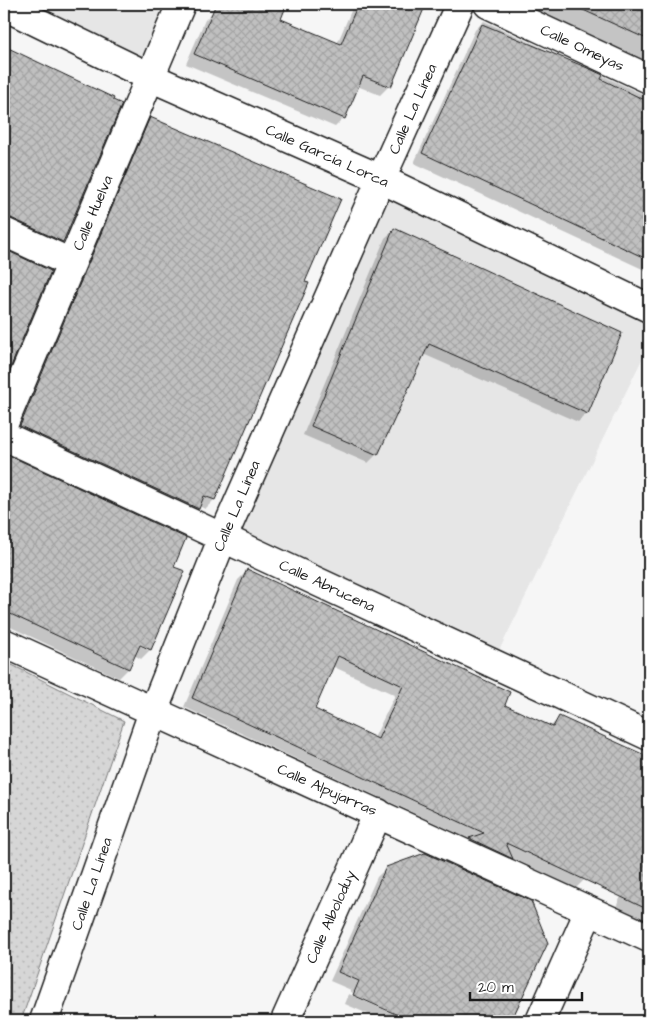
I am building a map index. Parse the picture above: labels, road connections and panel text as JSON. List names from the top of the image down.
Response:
{
  "streets": {
    "street": [
      "Calle Omeyas",
      "Calle La Línea",
      "Calle García Lorca",
      "Calle Huelva",
      "Calle Abrucena",
      "Calle Alpujarras",
      "Calle Alboloduy"
    ]
  },
  "crossings": [
    ["Calle La Línea", "Calle García Lorca"],
    ["Calle La Línea", "Calle Abrucena"],
    ["Calle La Línea", "Calle Alpujarras"],
    ["Calle García Lorca", "Calle Huelva"],
    ["Calle Alpujarras", "Calle Alboloduy"]
  ],
  "scale_bar": "20 m"
}
